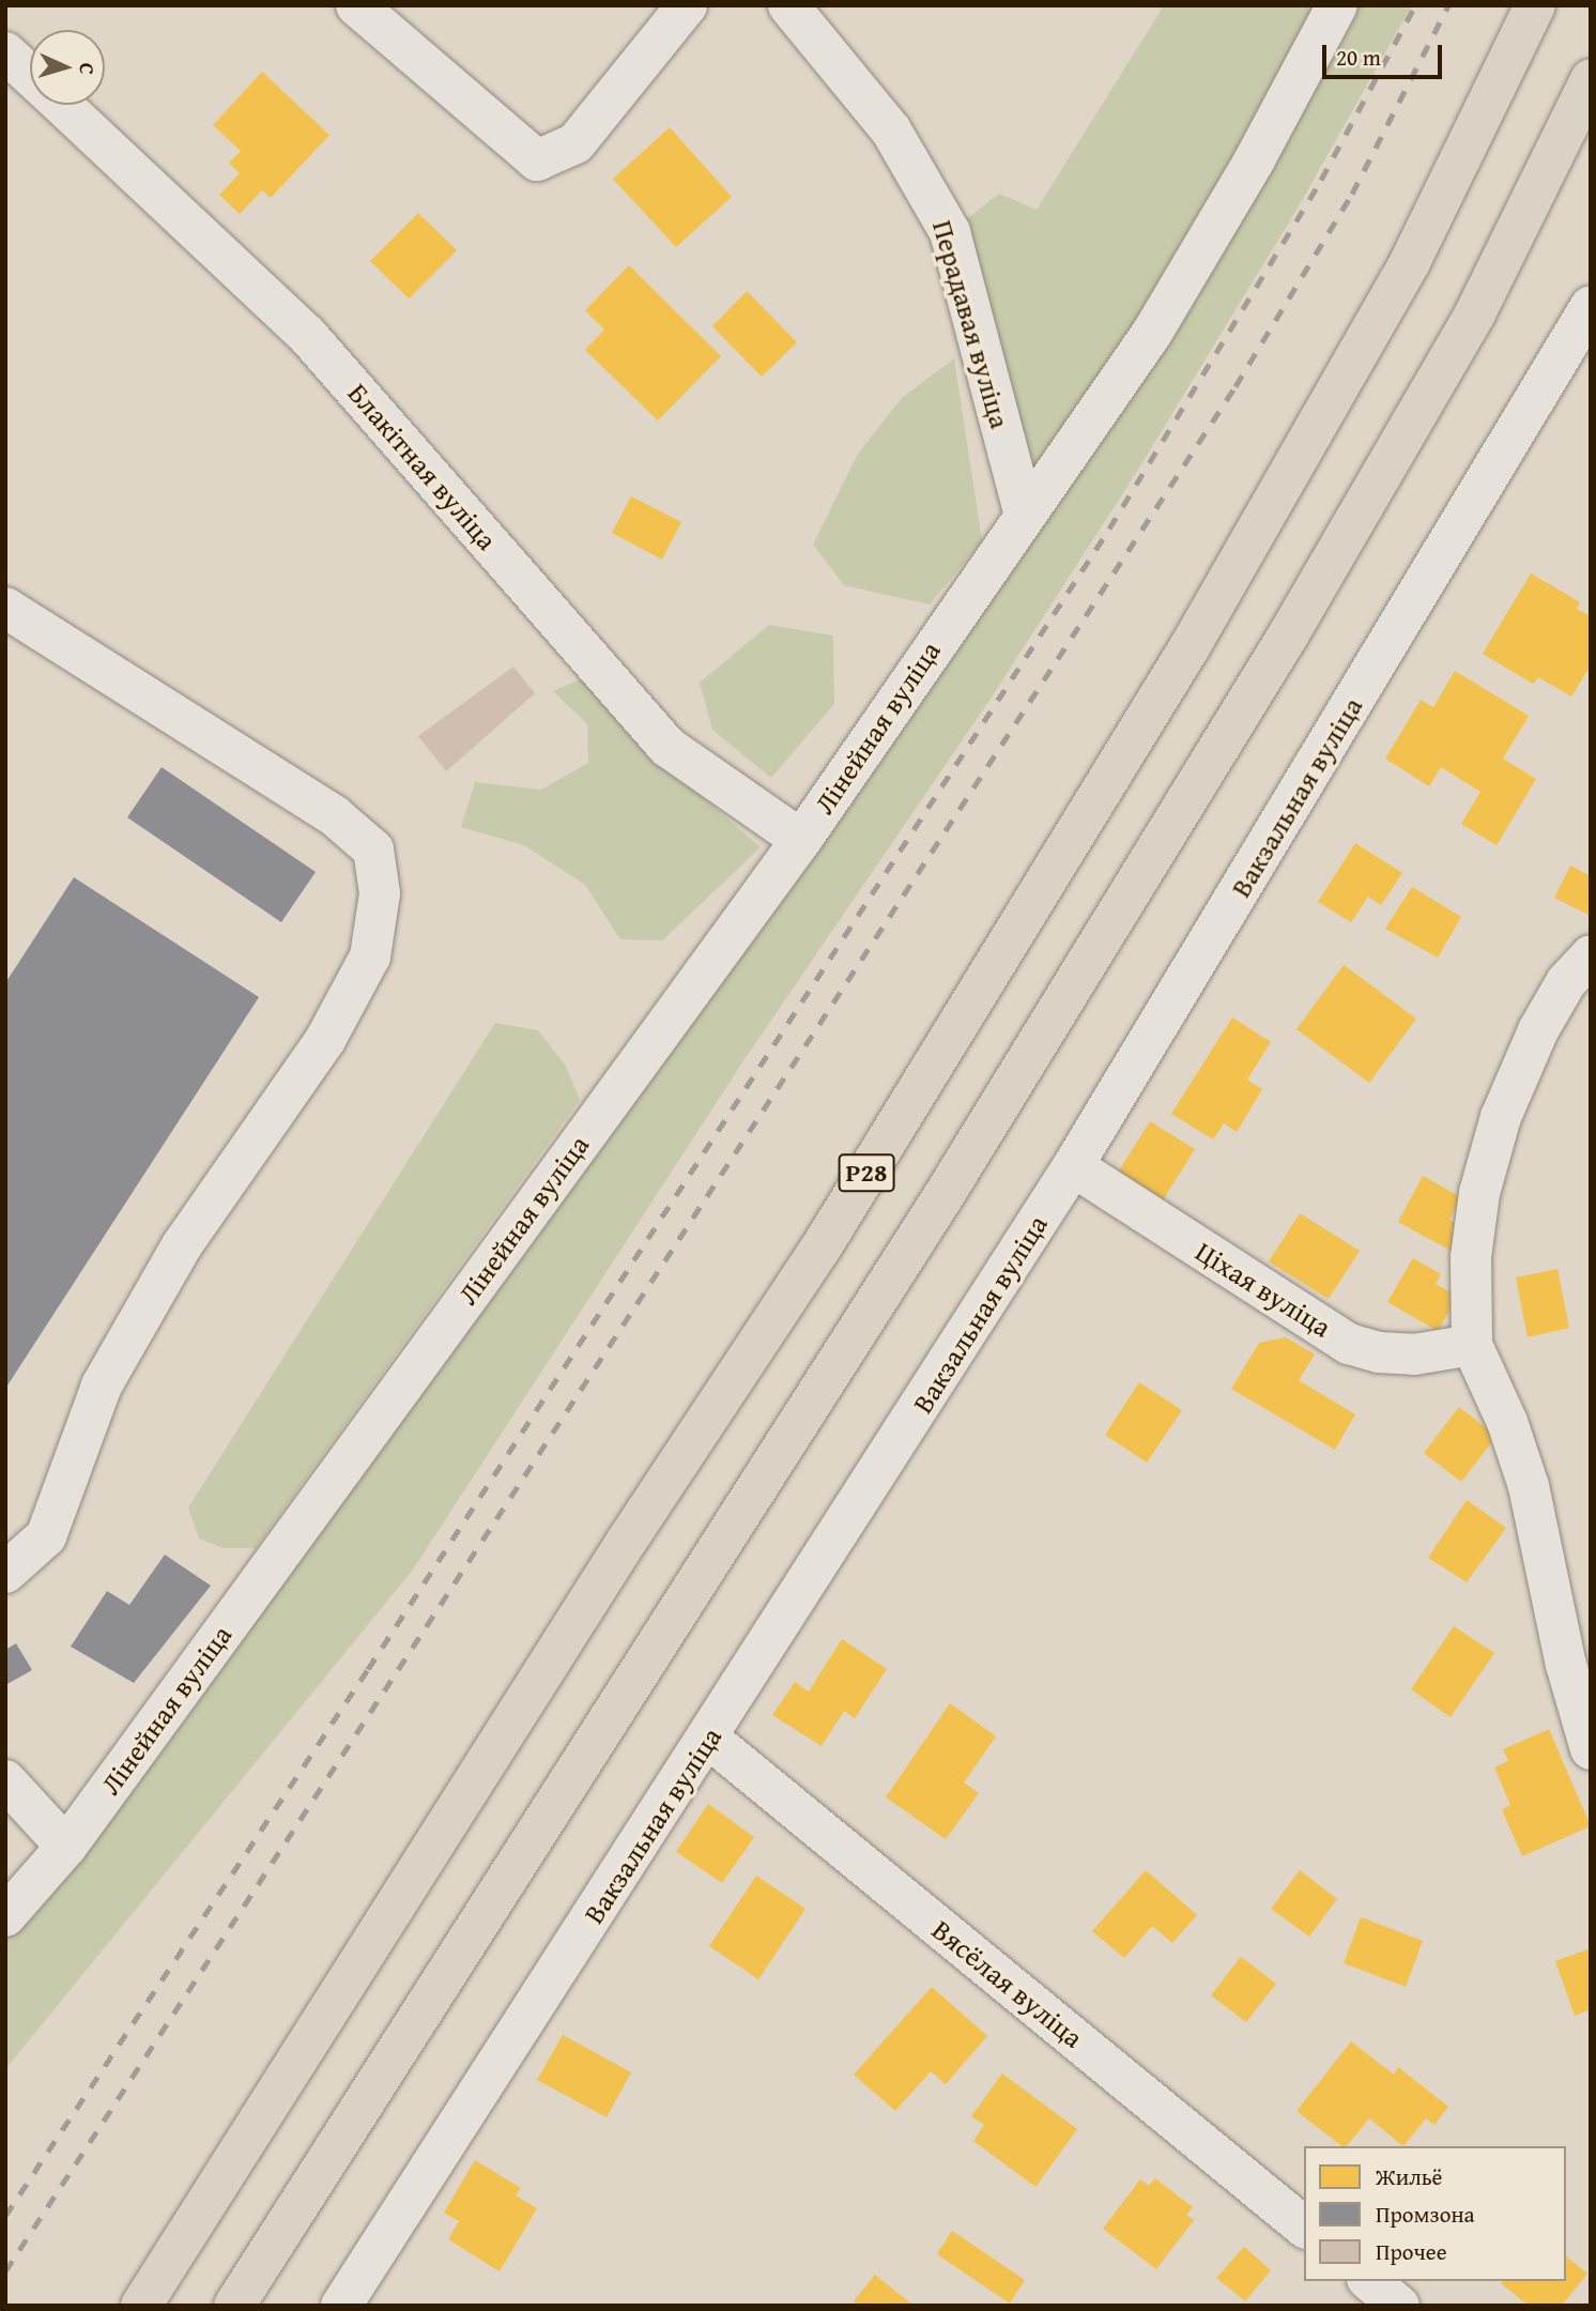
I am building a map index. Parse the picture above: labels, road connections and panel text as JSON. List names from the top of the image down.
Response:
{
  "streets": {
    "highway": ["Р28"],
    "street": [
      "Перадавая вуліца",
      "Блакітная вуліца",
      "Лінейная вуліца",
      "Вакзальная вуліца",
      "Ціхая вуліца",
      "Вясёлая вуліца"
    ]
  },
  "crossings": [
    ["Перадавая вуліца", "Лінейная вуліца"],
    ["Блакітная вуліца", "Лінейная вуліца"],
    ["Вакзальная вуліца", "Ціхая вуліца"],
    ["Вакзальная вуліца", "Вясёлая вуліца"]
  ],
  "legend": ["Жильё", "Промзона", "Прочее"],
  "scale_bar": "20 m",
  "north": "right"
}
